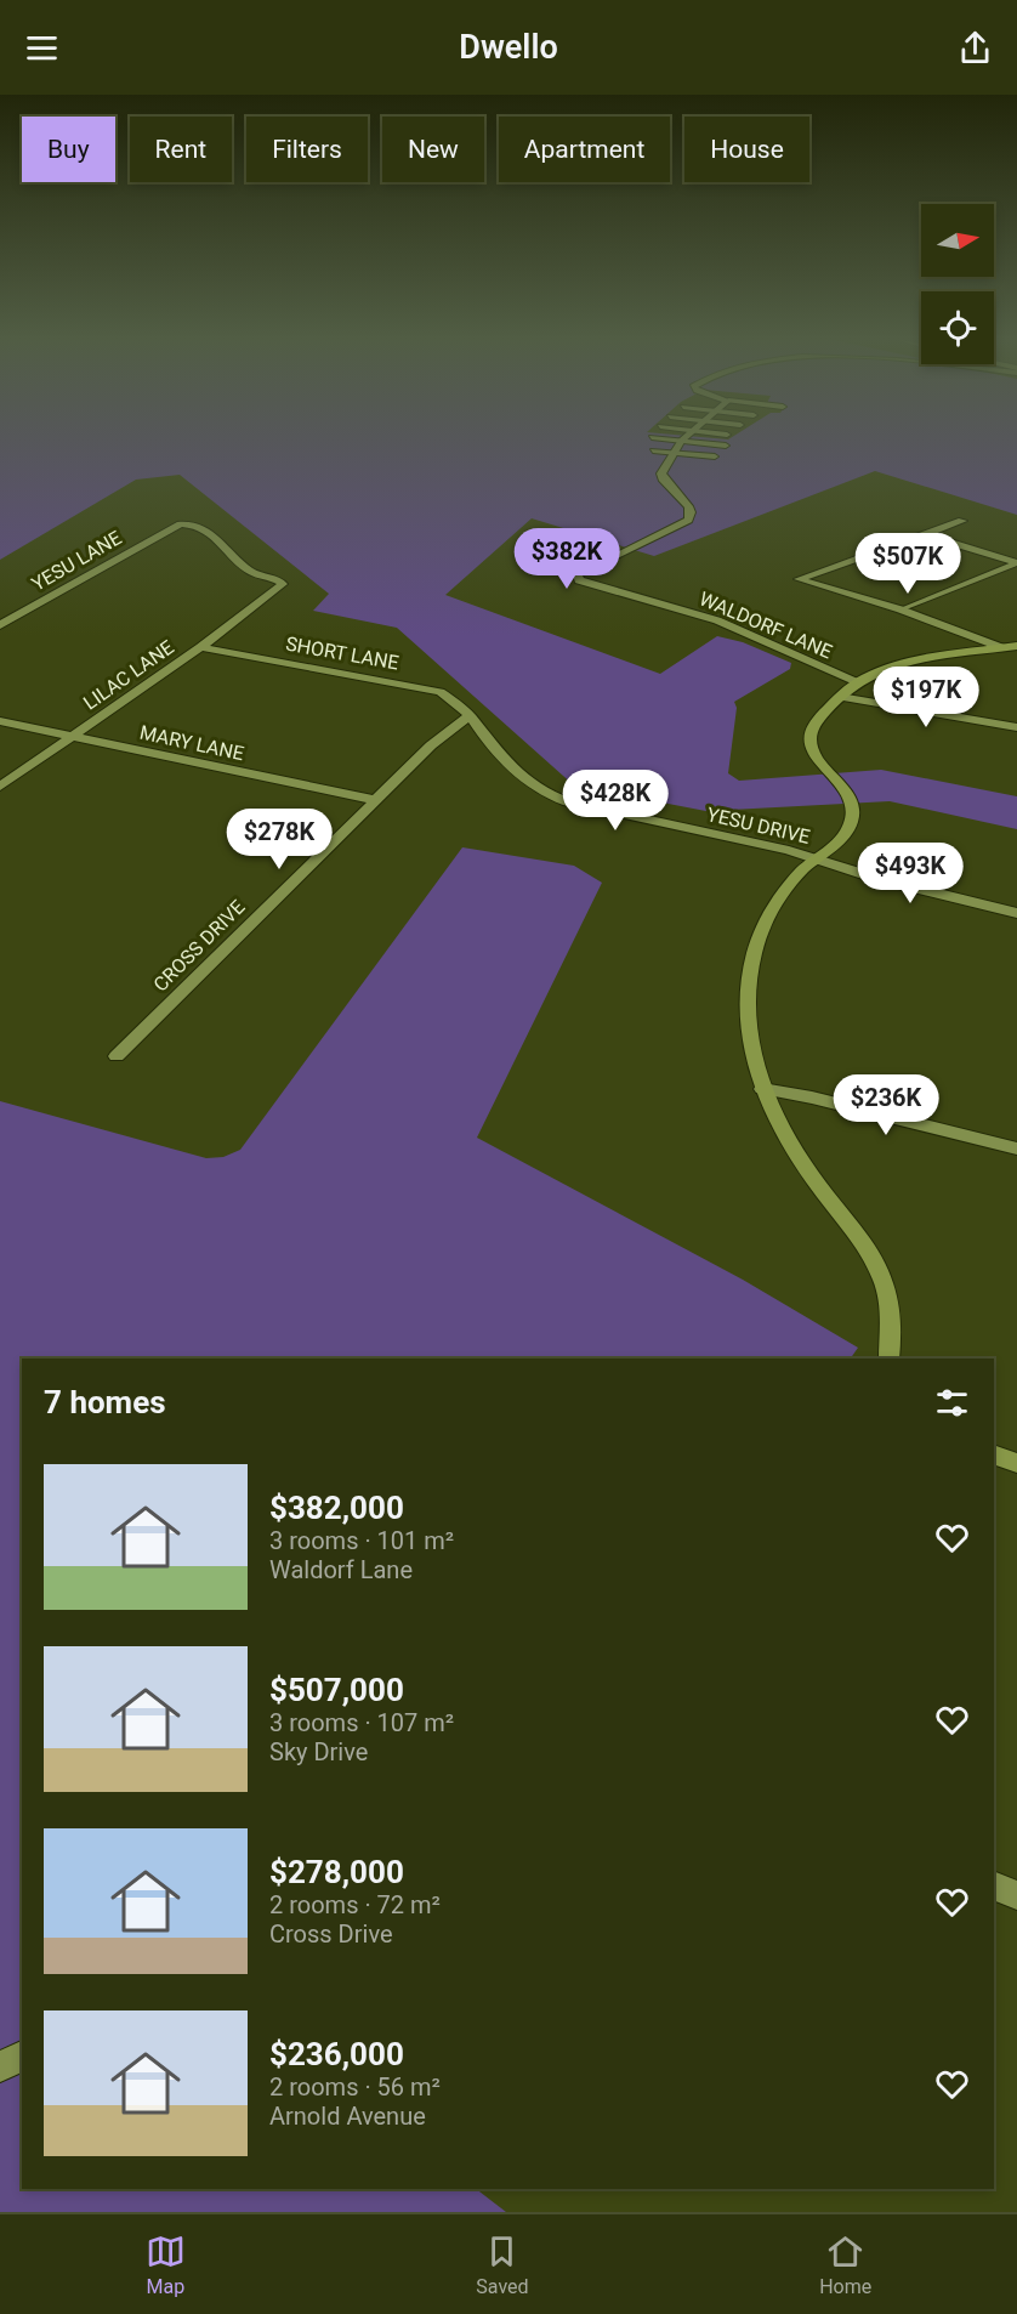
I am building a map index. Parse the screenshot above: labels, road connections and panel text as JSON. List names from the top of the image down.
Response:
{
  "streets": {
    "street": [
      "YESU LANE",
      "WALDORF LANE",
      "SHORT LANE",
      "LILAC LANE",
      "MARY LANE",
      "YESU DRIVE",
      "CROSS DRIVE"
    ]
  },
  "crossings": [
    ["YESU LANE", "LILAC LANE"],
    ["SHORT LANE", "LILAC LANE"],
    ["SHORT LANE", "YESU DRIVE"],
    ["SHORT LANE", "CROSS DRIVE"],
    ["LILAC LANE", "MARY LANE"],
    ["MARY LANE", "CROSS DRIVE"],
    ["YESU DRIVE", "CROSS DRIVE"]
  ],
  "north": "right",
  "page": {
    "header": "Dwello",
    "chip": [
      "Buy",
      "Rent",
      "Filters",
      "New",
      "Apartment",
      "House"
    ],
    "price": [
      "$382K",
      "$507K",
      "$197K",
      "$428K",
      "$278K",
      "$493K",
      "$236K"
    ],
    "heading": "7 homes",
    "list": [
      {
        "name": "$382,000",
        "note": "3 rooms · 101 m² · Waldorf Lane"
      },
      {
        "name": "$507,000",
        "note": "3 rooms · 107 m² · Sky Drive"
      },
      {
        "name": "$278,000",
        "note": "2 rooms · 72 m² · Cross Drive"
      },
      {
        "name": "$236,000",
        "note": "2 rooms · 56 m² · Arnold Avenue"
      }
    ],
    "tabs": ["Map", "Saved", "Home"]
  }
}
